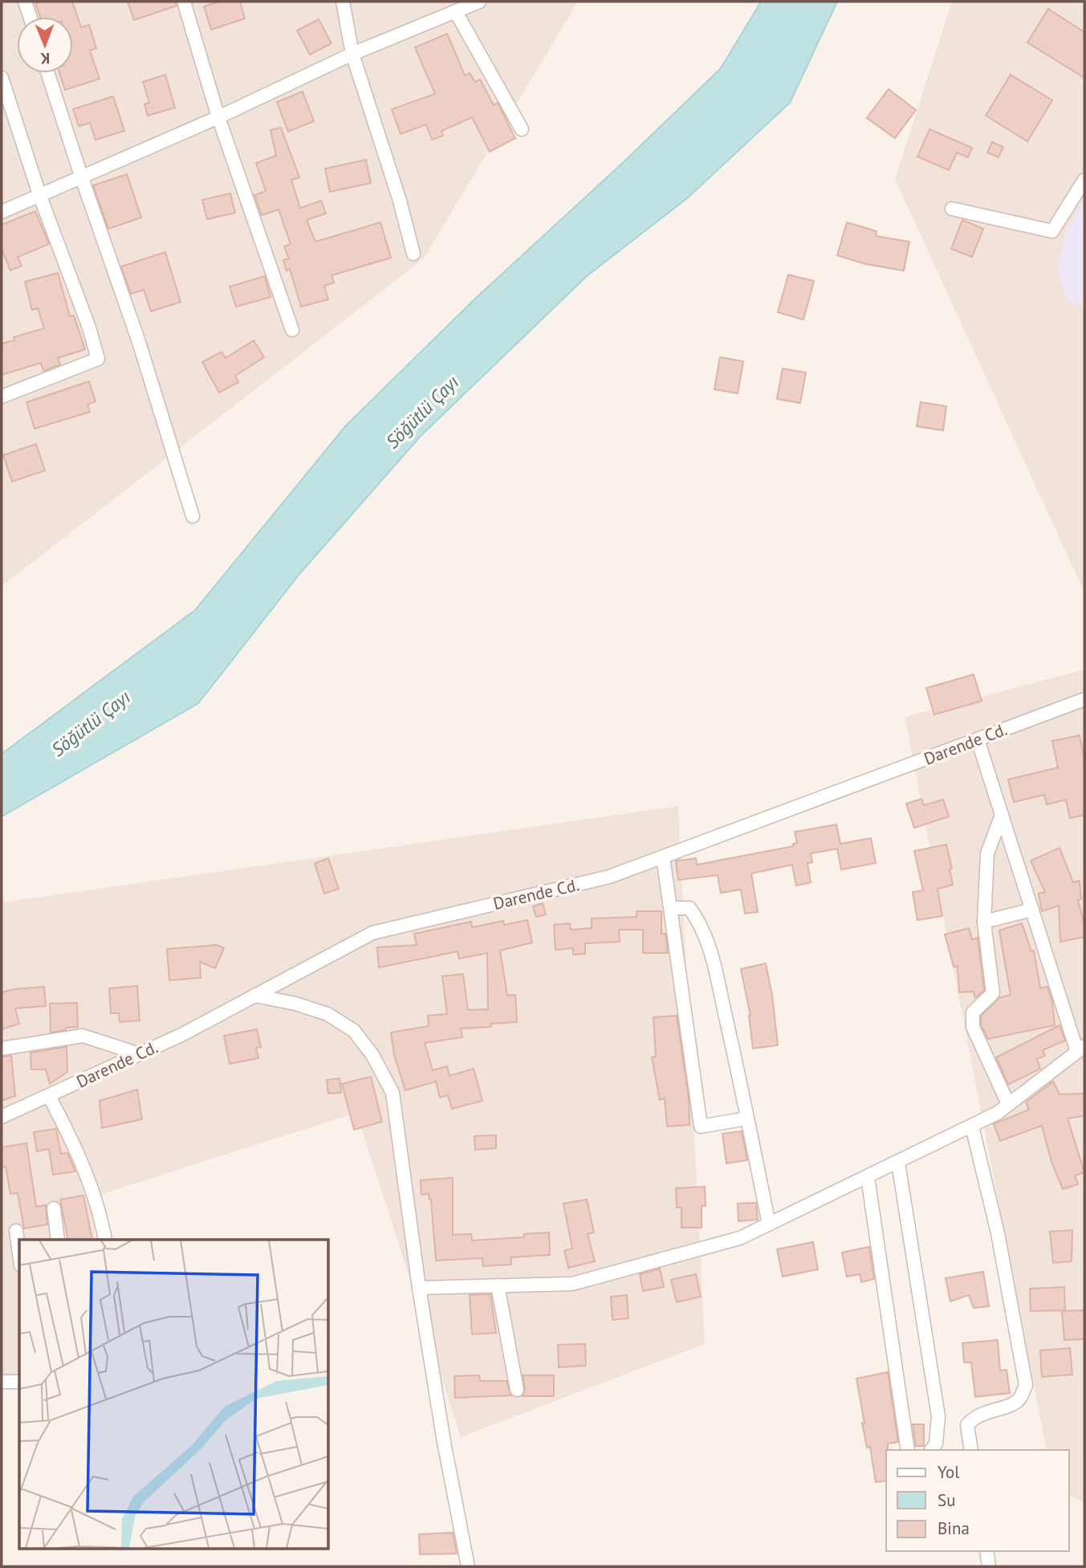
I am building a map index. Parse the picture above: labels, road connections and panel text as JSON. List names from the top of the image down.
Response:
{
  "streets": {
    "street": ["Darende Cd."]
  },
  "water": ["Söğütlü Çayı"],
  "legend": ["Yol", "Su", "Bina"],
  "north": "bottom"
}
